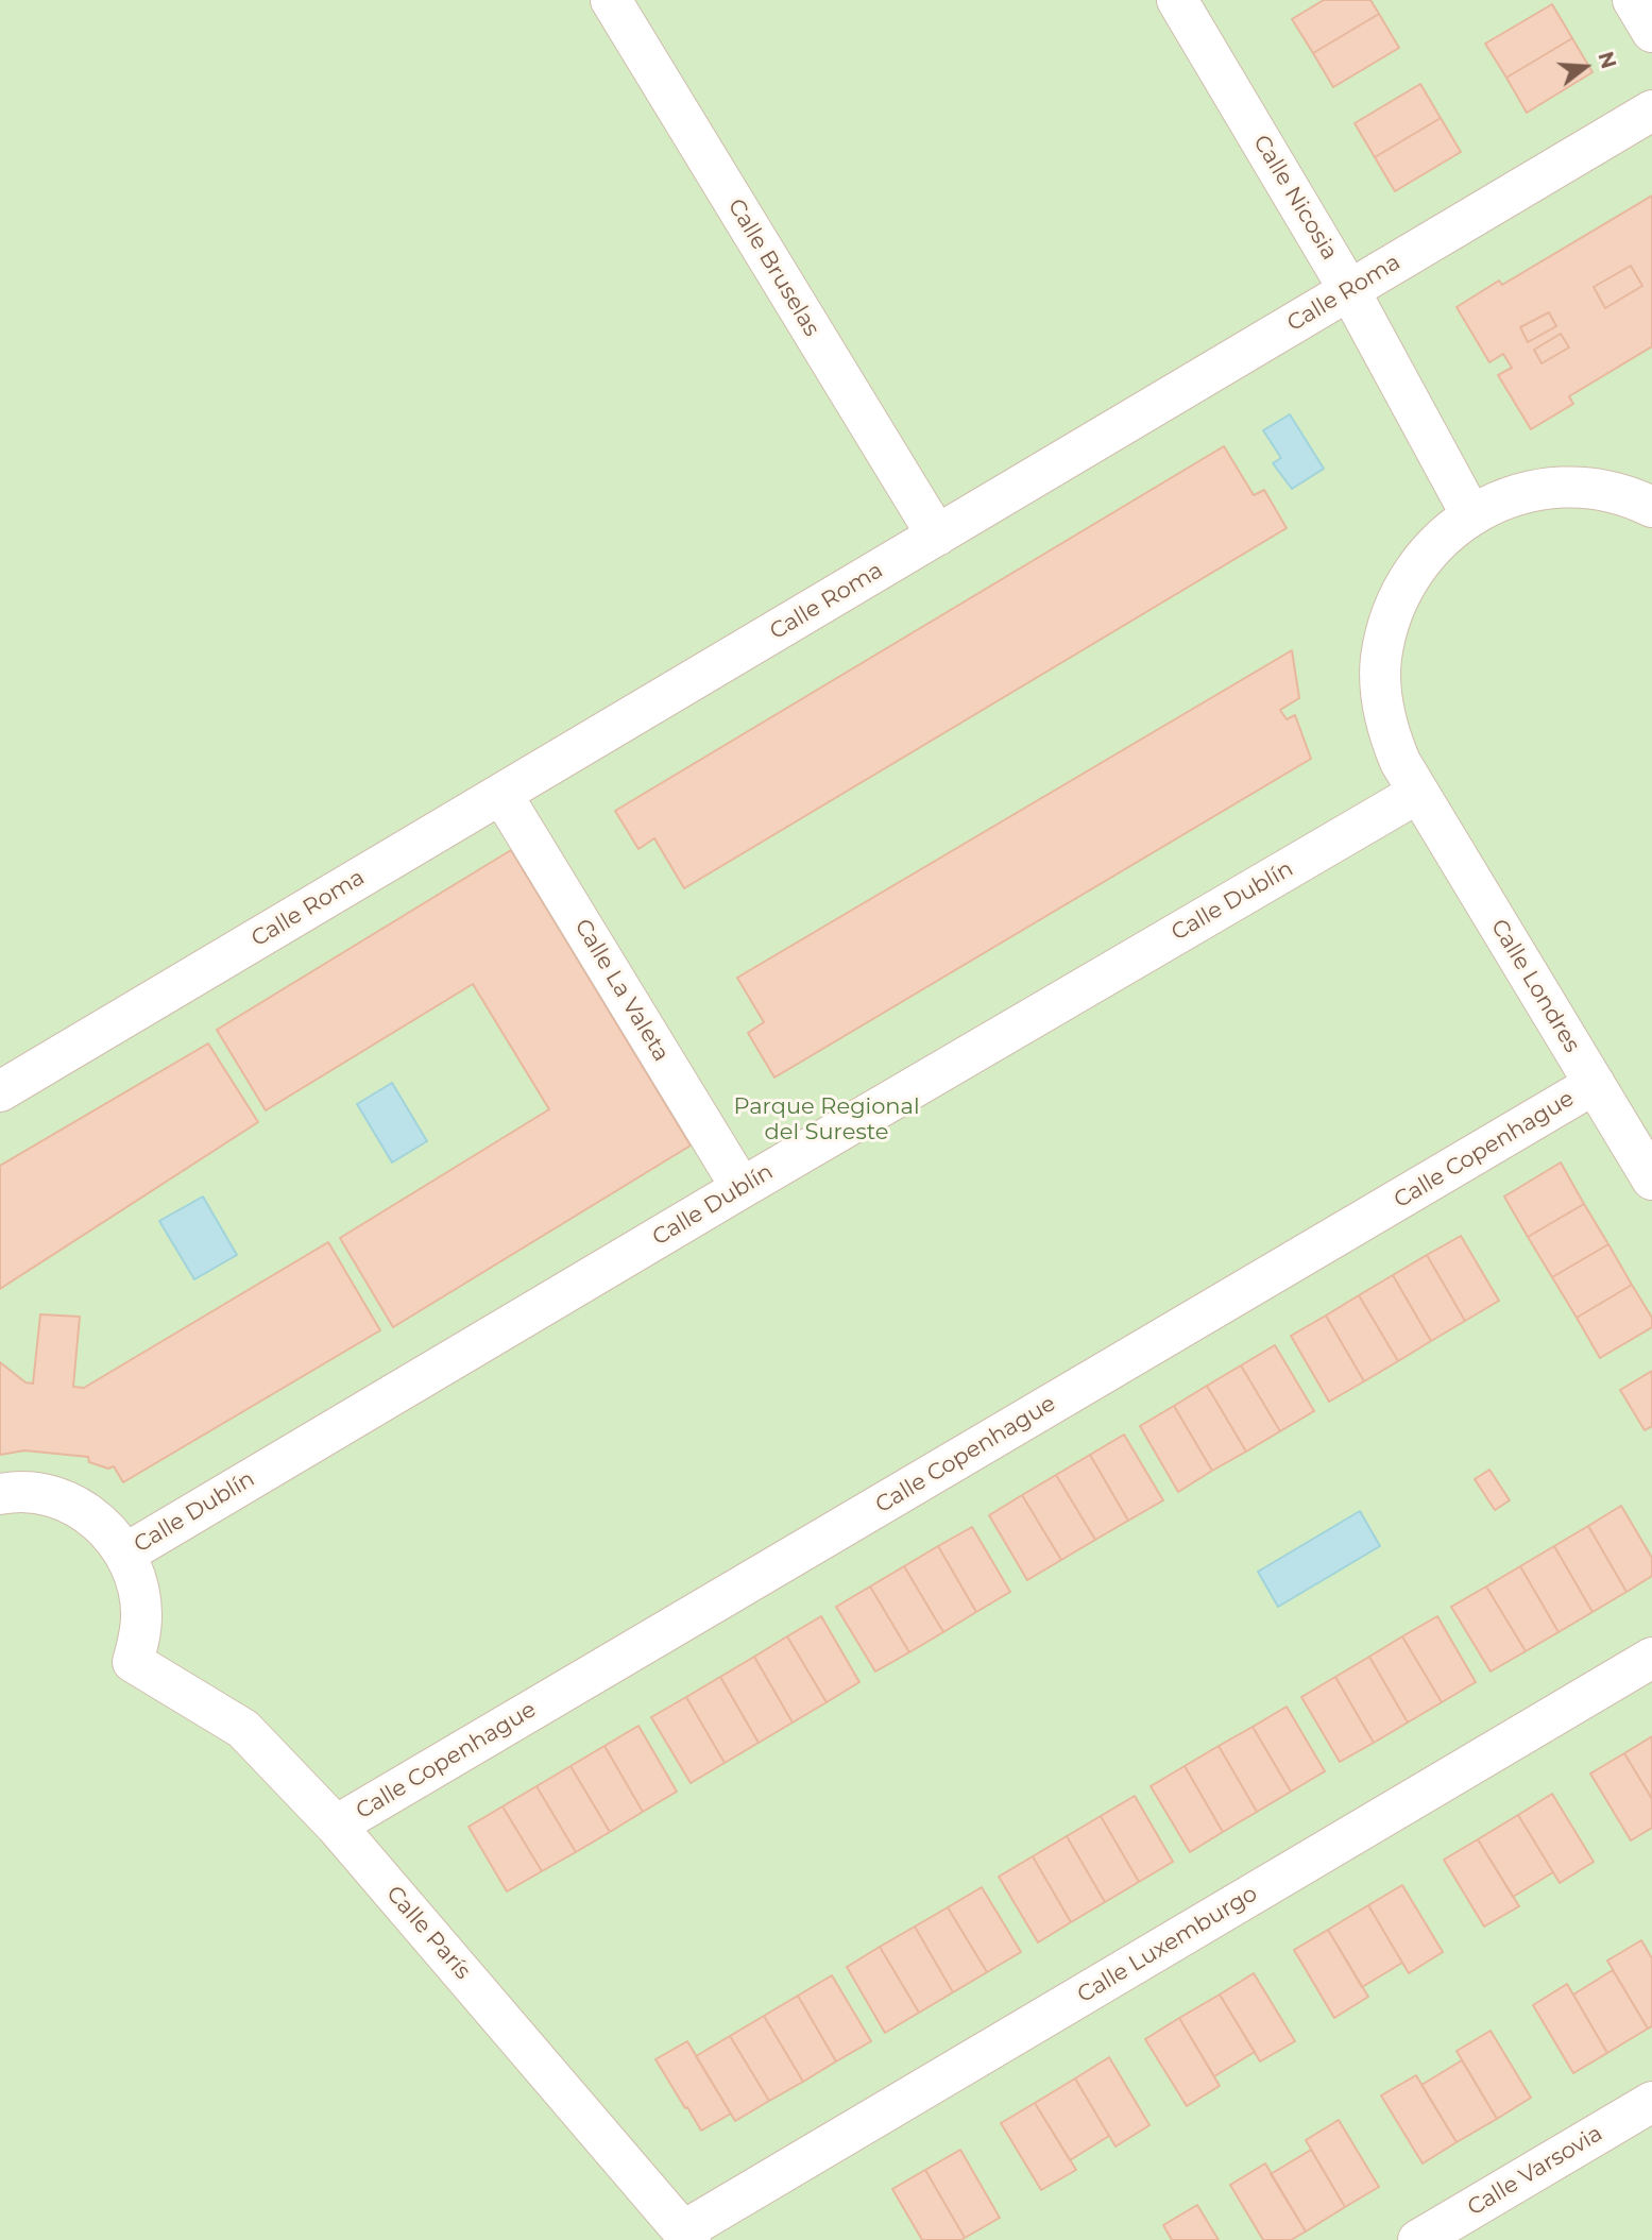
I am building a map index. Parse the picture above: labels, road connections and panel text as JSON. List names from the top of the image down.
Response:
{
  "streets": {
    "street": [
      "Calle Nicosia",
      "Calle Bruselas",
      "Calle Roma",
      "Calle Dublín",
      "Calle Londres",
      "Calle La Valeta",
      "Calle Copenhague",
      "Calle París",
      "Calle Luxemburgo",
      "Calle Varsovia"
    ]
  },
  "crossings": [
    ["Calle Nicosia", "Calle Roma"],
    ["Calle Nicosia", "Calle Londres"],
    ["Calle Bruselas", "Calle Roma"],
    ["Calle Roma", "Calle La Valeta"],
    ["Calle Dublín", "Calle Londres"],
    ["Calle Dublín", "Calle La Valeta"],
    ["Calle Dublín", "Calle París"],
    ["Calle Londres", "Calle Copenhague"],
    ["Calle Copenhague", "Calle París"],
    ["Calle París", "Calle Luxemburgo"]
  ],
  "parks": ["Parque Regional del Sureste"],
  "north": "right"
}
